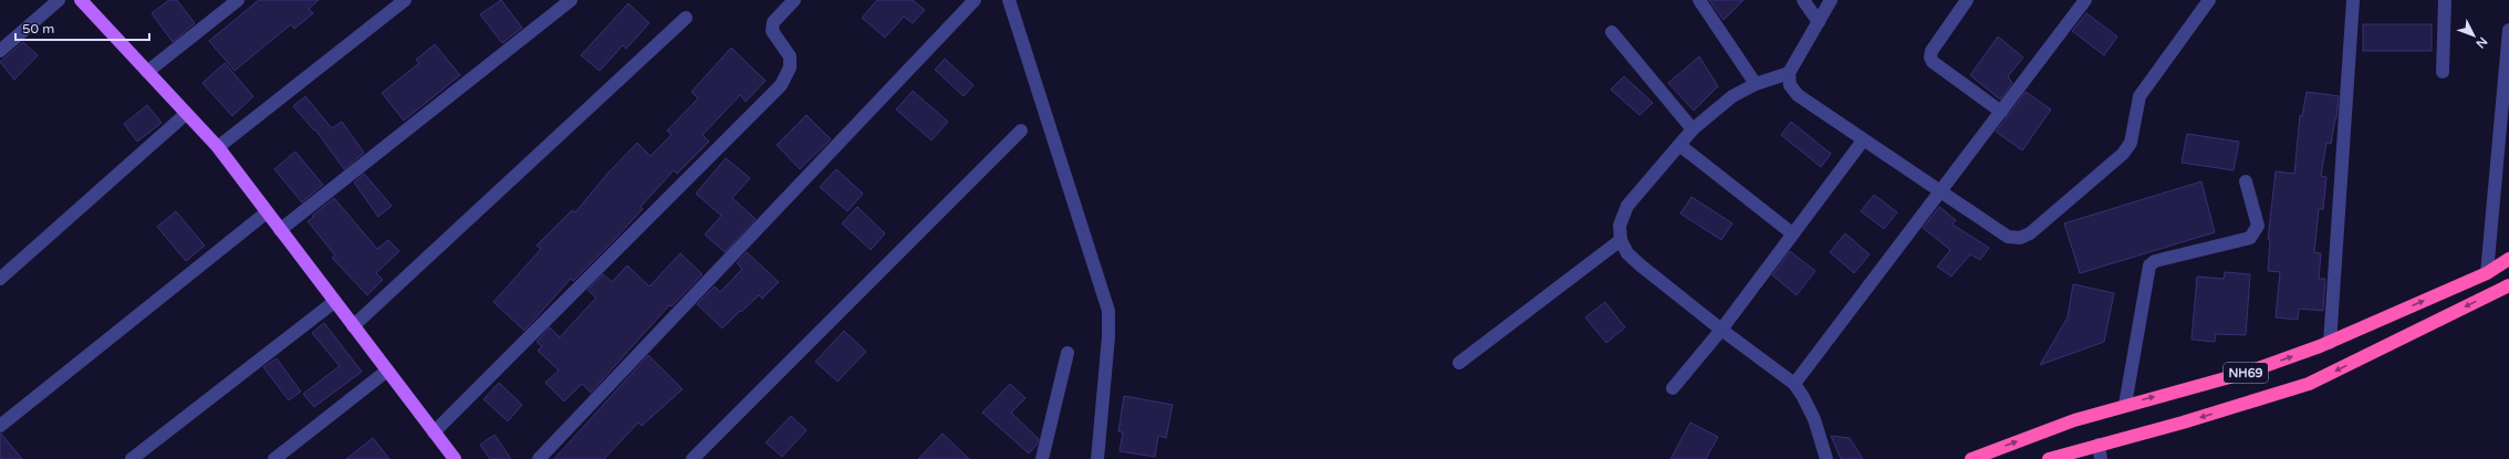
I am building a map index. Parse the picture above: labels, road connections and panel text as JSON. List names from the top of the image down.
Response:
{
  "streets": {
    "highway": ["NH69"]
  },
  "scale_bar": "50 m",
  "north": "bottom right"
}
